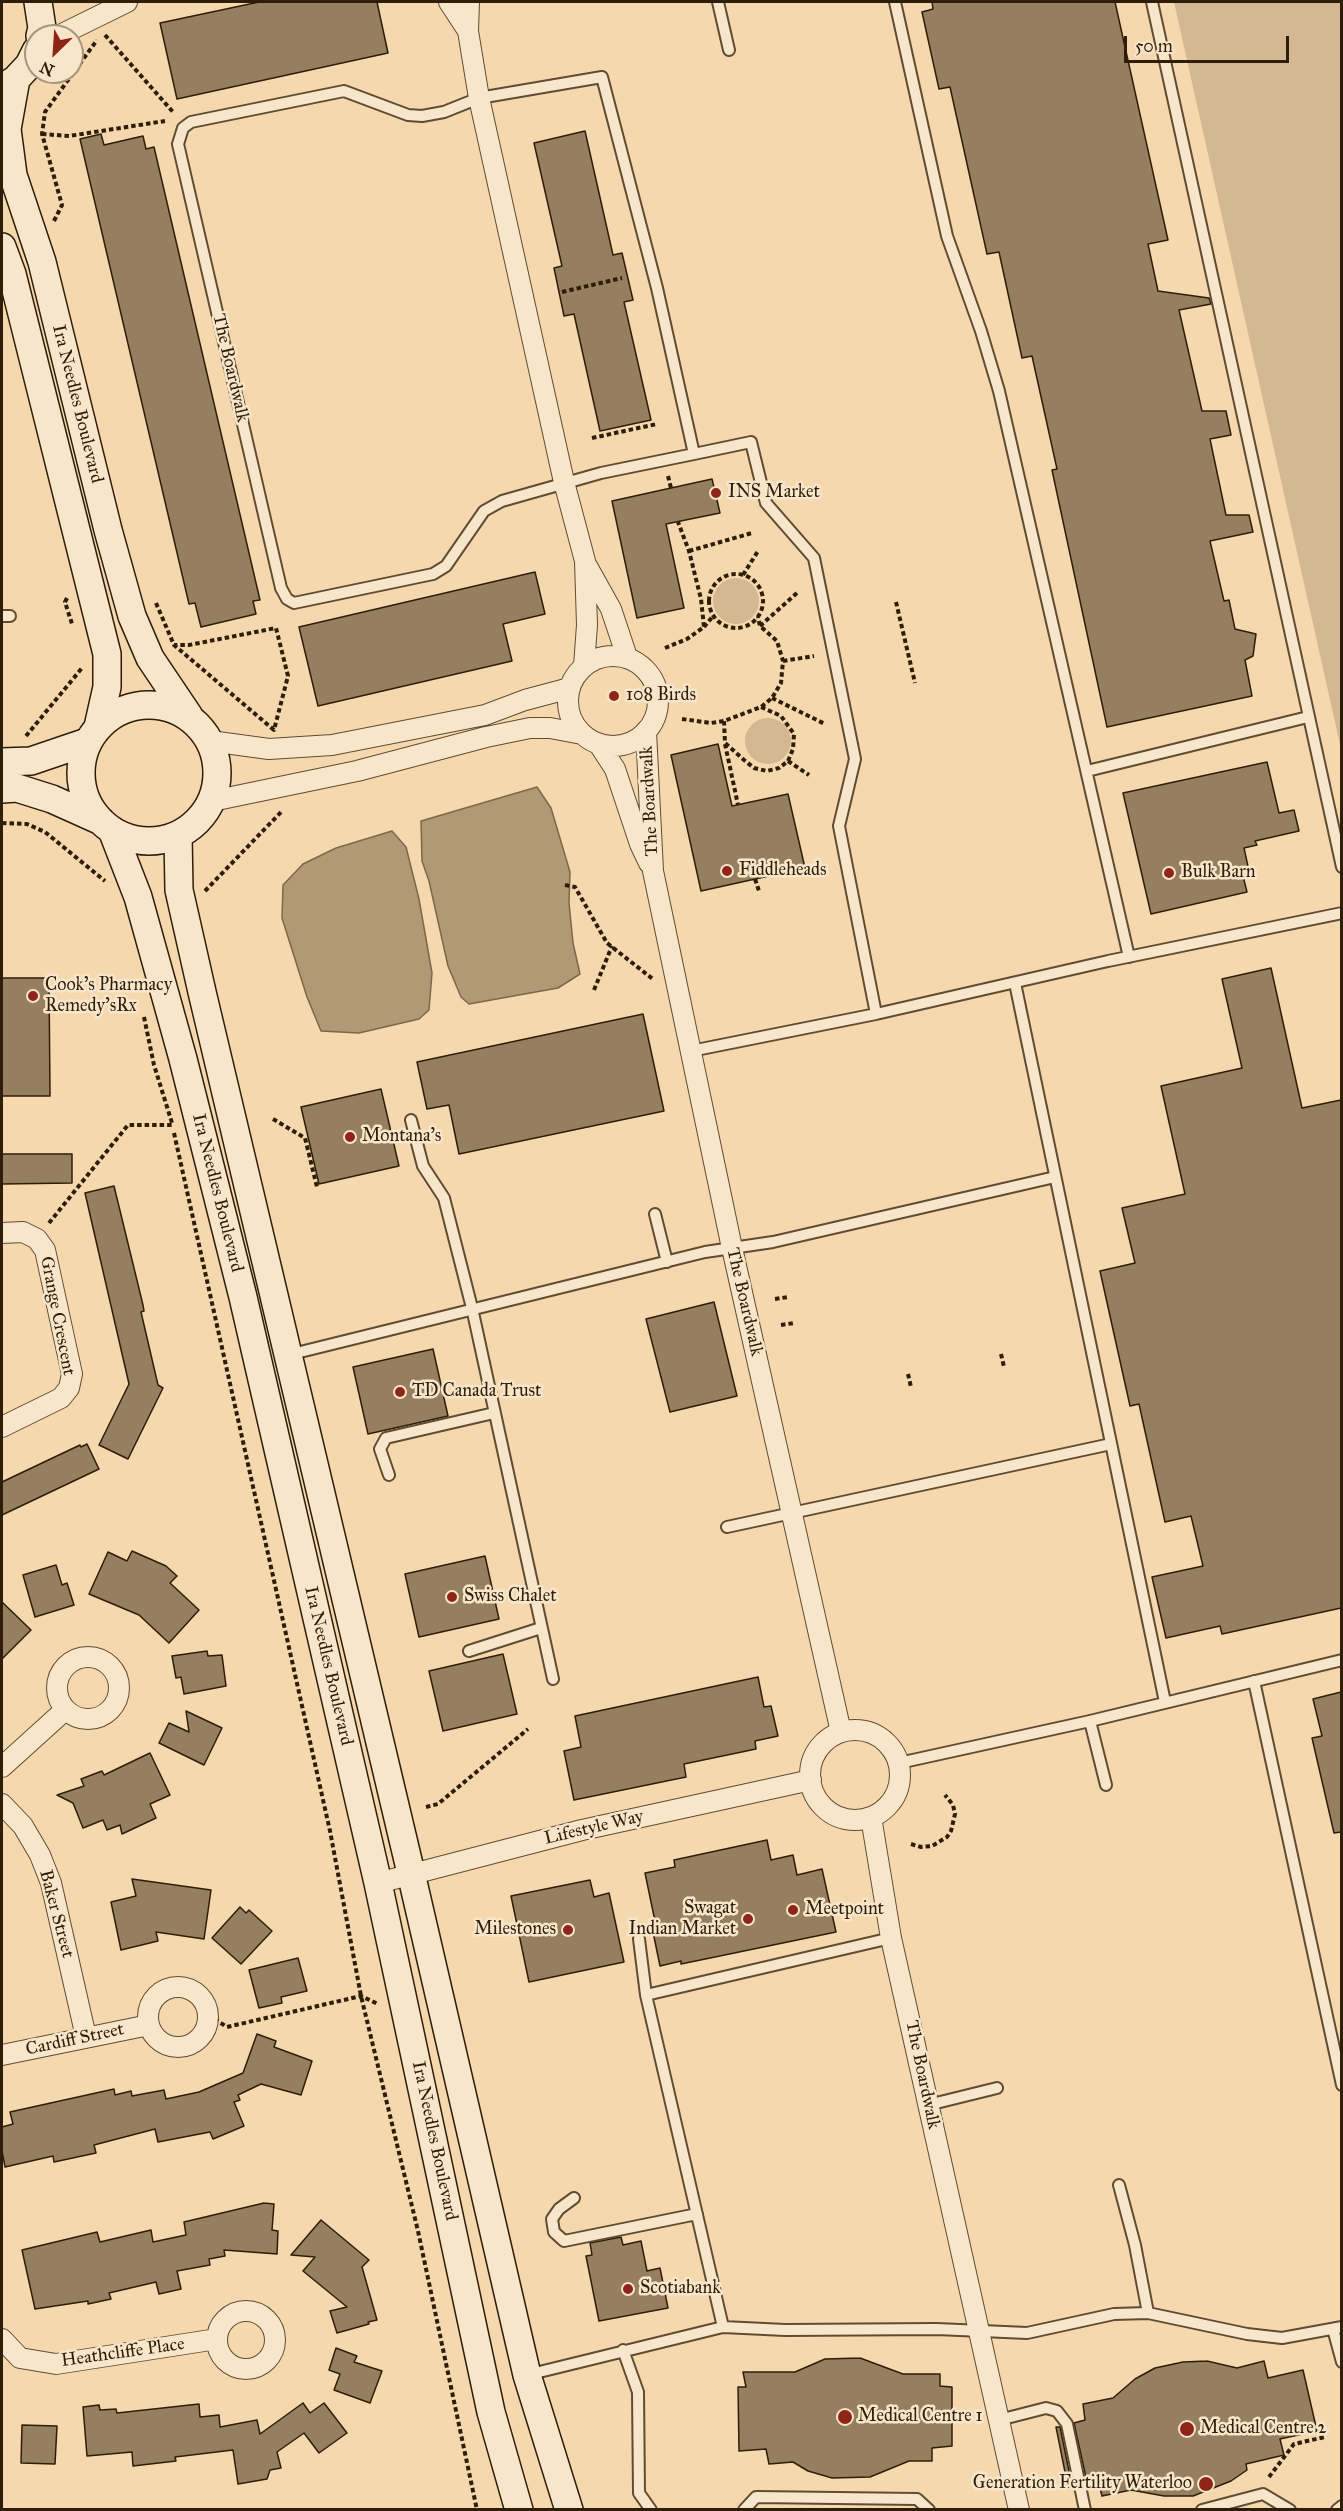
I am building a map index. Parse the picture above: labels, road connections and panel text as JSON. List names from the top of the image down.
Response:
{
  "streets": {
    "main road": ["Ira Needles Boulevard"],
    "street": [
      "The Boardwalk",
      "Grange Crescent",
      "Lifestyle Way",
      "Baker Street",
      "Cardiff Street",
      "Heathcliffe Place"
    ]
  },
  "crossings": [
    ["The Boardwalk", "Lifestyle Way"],
    ["Ira Needles Boulevard", "Lifestyle Way"],
    ["Baker Street", "Cardiff Street"]
  ],
  "places": [
    "INS Market",
    "108 Birds",
    "Fiddleheads",
    "Bulk Barn",
    "Cook's Pharmacy Remedy'sRx",
    "Montana's",
    "TD Canada Trust",
    "Swiss Chalet",
    "Meetpoint",
    "Swagat Indian Market",
    "Milestones",
    "Scotiabank",
    "Medical Centre 1",
    "Medical Centre 2",
    "Generation Fertility Waterloo"
  ],
  "scale_bar": "50 m",
  "north": "bottom left"
}
